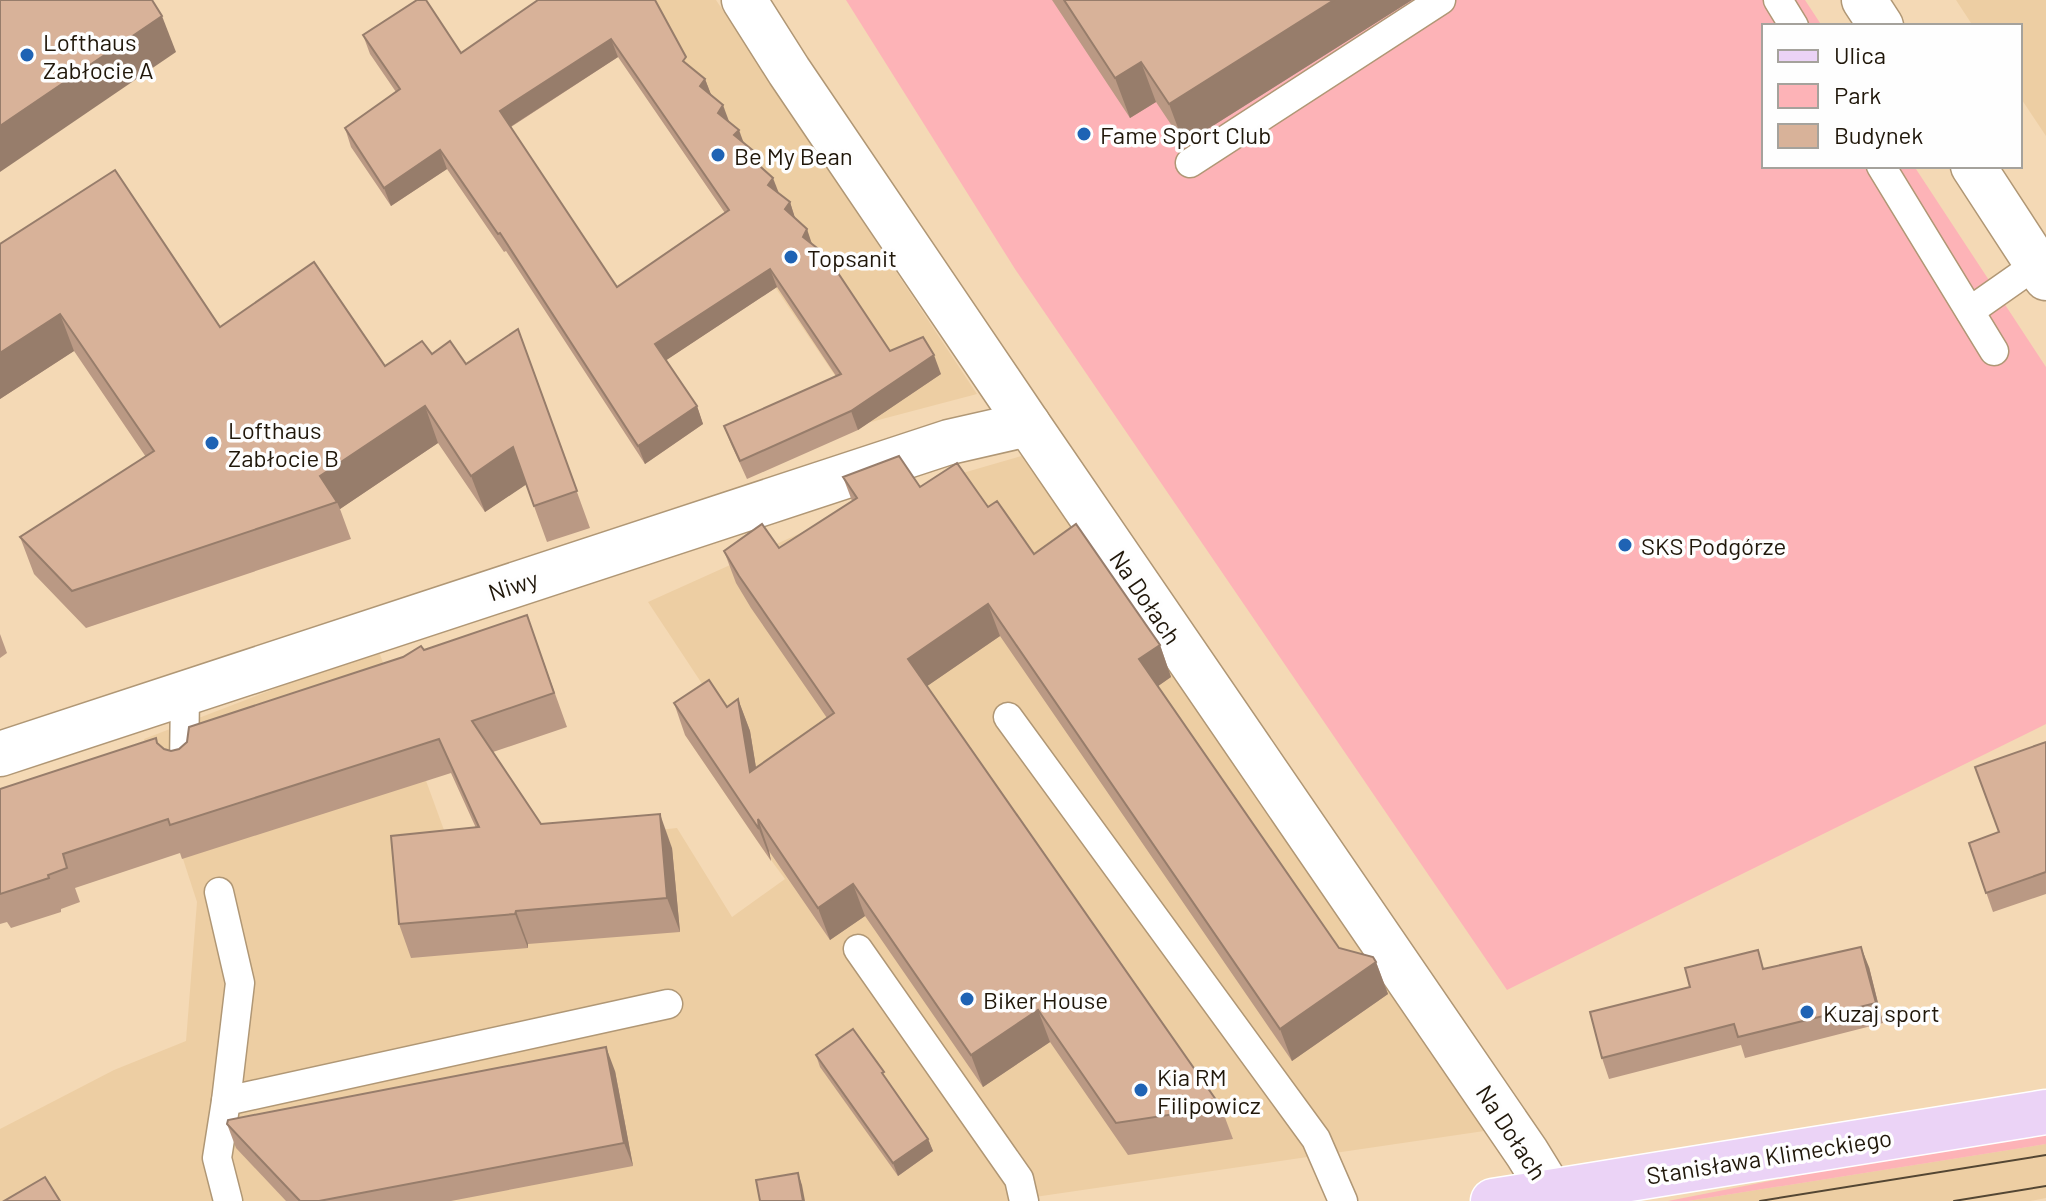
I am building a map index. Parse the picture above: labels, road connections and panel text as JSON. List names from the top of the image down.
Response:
{
  "streets": {
    "main road": ["Stanisława Klimeckiego"],
    "street": ["Niwy", "Na Dołach"]
  },
  "crossings": [
    ["Niwy", "Na Dołach"],
    ["Na Dołach", "Stanisława Klimeckiego"]
  ],
  "places": [
    "Lofthaus Zabłocie A",
    "Fame Sport Club",
    "Be My Bean",
    "Topsanit",
    "Lofthaus Zabłocie B",
    "SKS Podgórze",
    "Biker House",
    "Kuzaj sport",
    "Kia RM Filipowicz"
  ],
  "legend": ["Ulica", "Park", "Budynek"]
}
